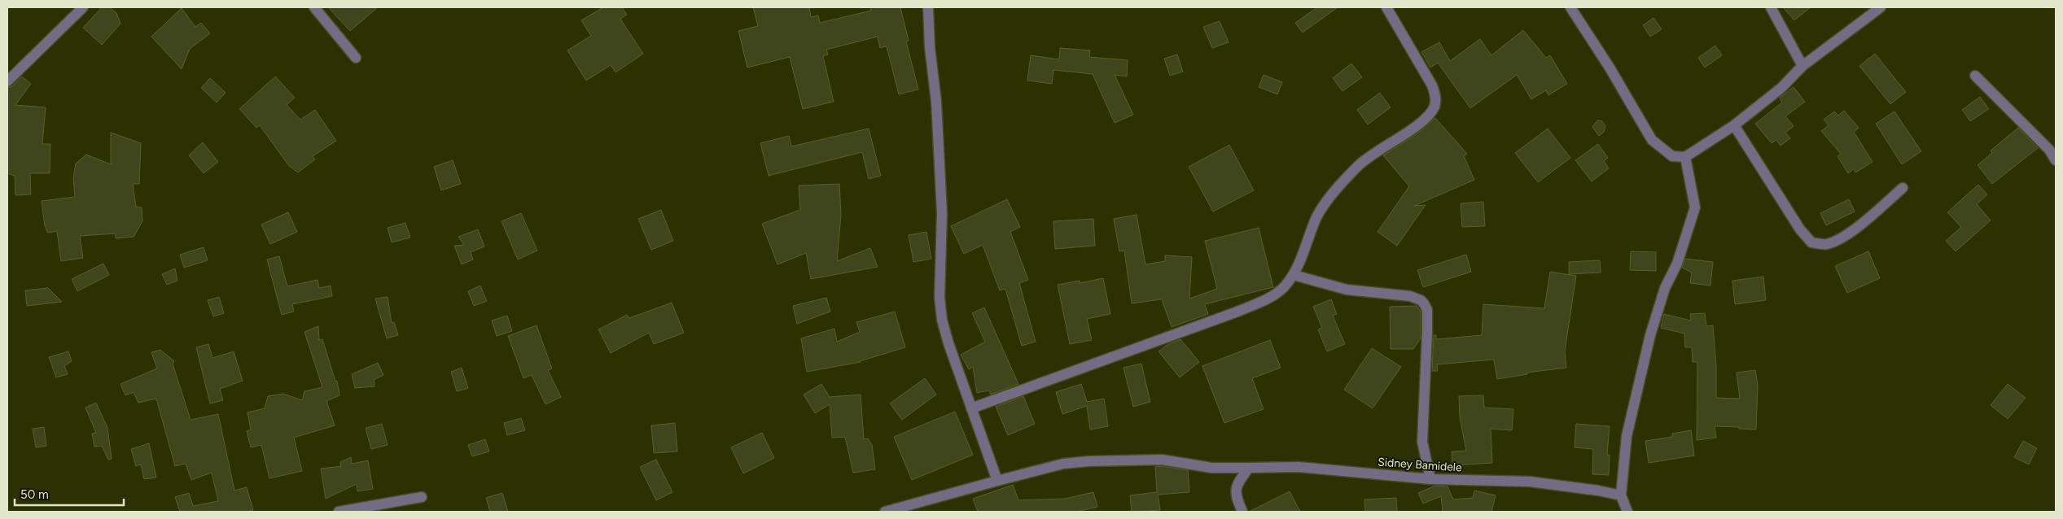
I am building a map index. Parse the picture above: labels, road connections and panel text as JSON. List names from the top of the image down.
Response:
{
  "streets": {
    "street": ["Sidney Bamidele"]
  },
  "scale_bar": "50 m"
}
